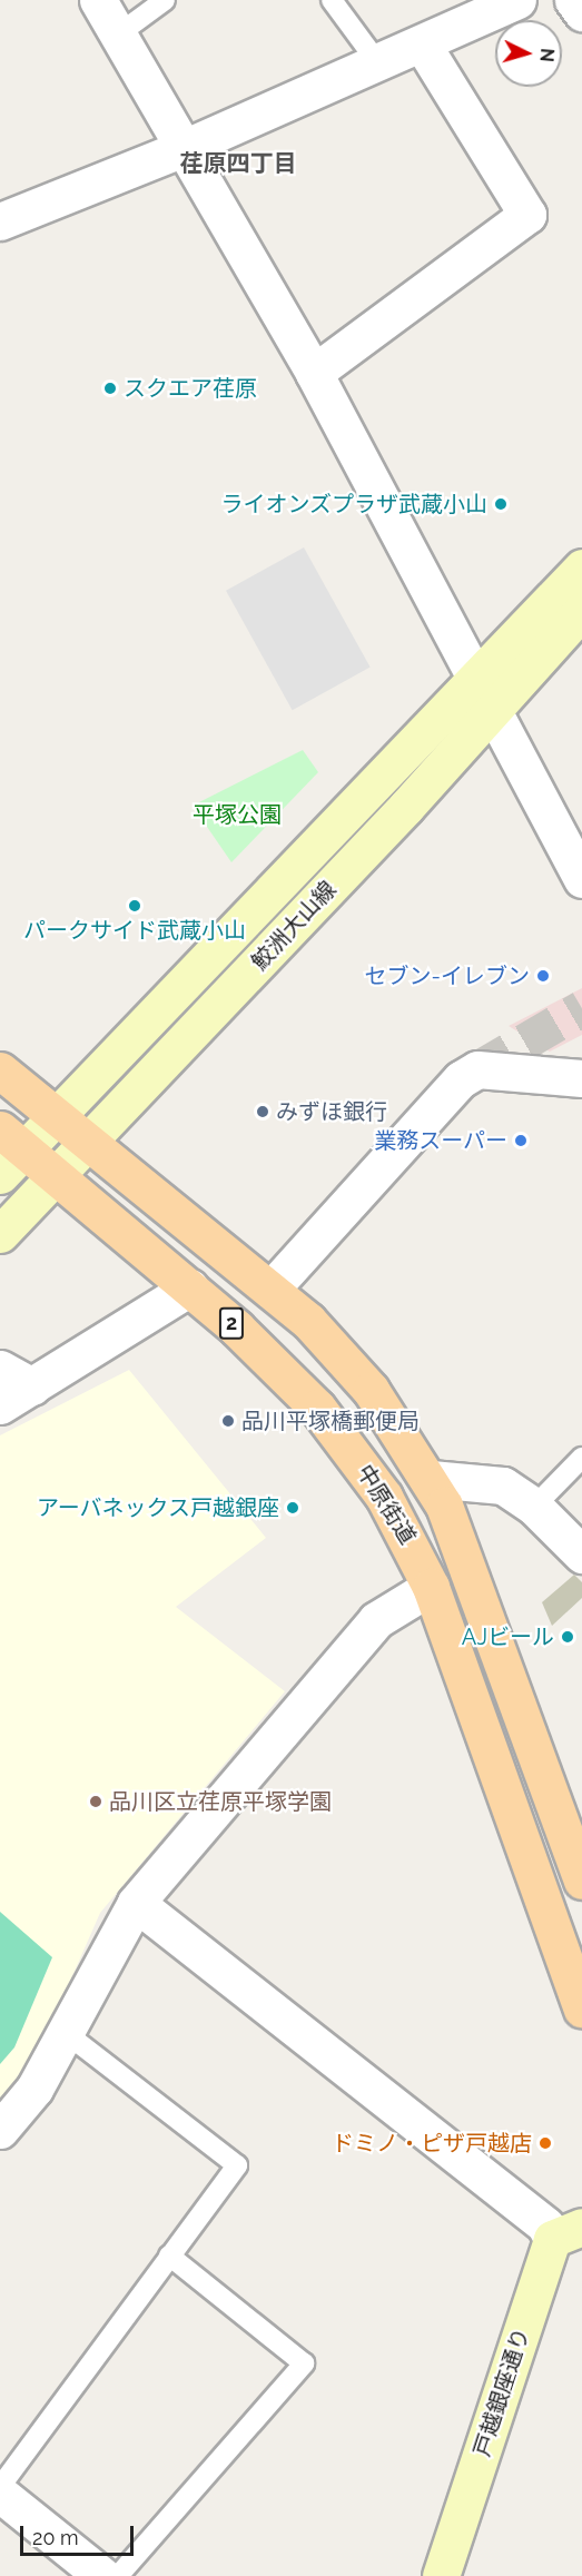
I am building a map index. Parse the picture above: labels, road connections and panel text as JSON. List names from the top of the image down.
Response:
{
  "streets": {
    "main road": [
      "鮫洲大山線",
      "2",
      "中原街道",
      "戸越銀座通り"
    ]
  },
  "crossings": [
    ["鮫洲大山線", "中原街道"]
  ],
  "districts": ["荏原四丁目"],
  "parks": ["平塚公園"],
  "places": [
    "スクエア荏原",
    "ライオンズプラザ武蔵小山",
    "パークサイド武蔵小山",
    "セブン-イレブン",
    "みずほ銀行",
    "業務スーパー",
    "品川平塚橋郵便局",
    "アーバネックス戸越銀座",
    "AJビール",
    "品川区立荏原平塚学園",
    "ドミノ・ピザ戸越店"
  ],
  "scale_bar": "20 m",
  "north": "right"
}
